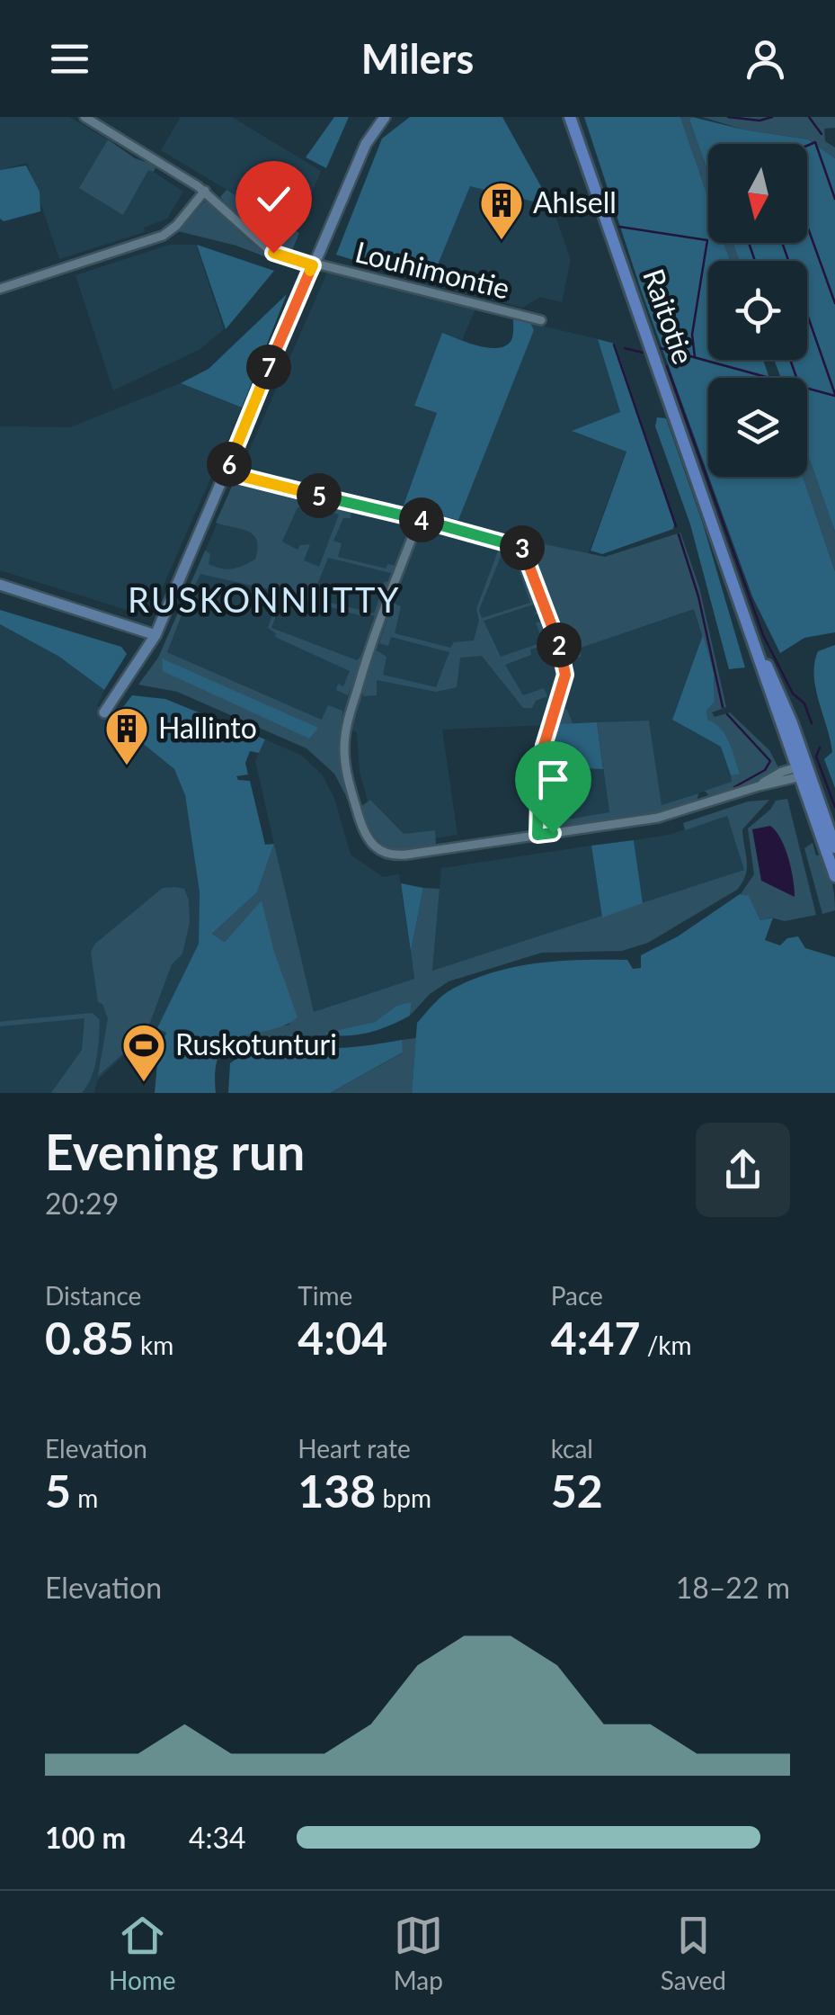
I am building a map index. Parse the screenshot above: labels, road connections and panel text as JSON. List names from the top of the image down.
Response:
{
  "streets": {
    "main road": ["Raitotie"],
    "street": ["Louhimontie"]
  },
  "districts": ["RUSKONNIITTY"],
  "places": {
    "building": ["Ahlsell", "Hallinto"],
    "sports": ["Ruskotunturi"]
  },
  "north": "bottom",
  "page": {
    "header": "Milers",
    "pins": [
      "7",
      "6",
      "5",
      "4",
      "3",
      "2"
    ],
    "heading": ["Evening run", "20:29"],
    "stats": [
      ["Distance", "0.85 km"],
      ["Time", "4:04"],
      ["Pace", "4:47 /km"],
      ["Elevation", "5 m"],
      ["Heart rate", "138 bpm"],
      ["kcal", "52"]
    ],
    "chart": ["Elevation", "18–22 m"],
    "list": [
      {
        "name": "100 m",
        "note": "4:34"
      }
    ],
    "tabs": ["Home", "Map", "Saved"]
  }
}
